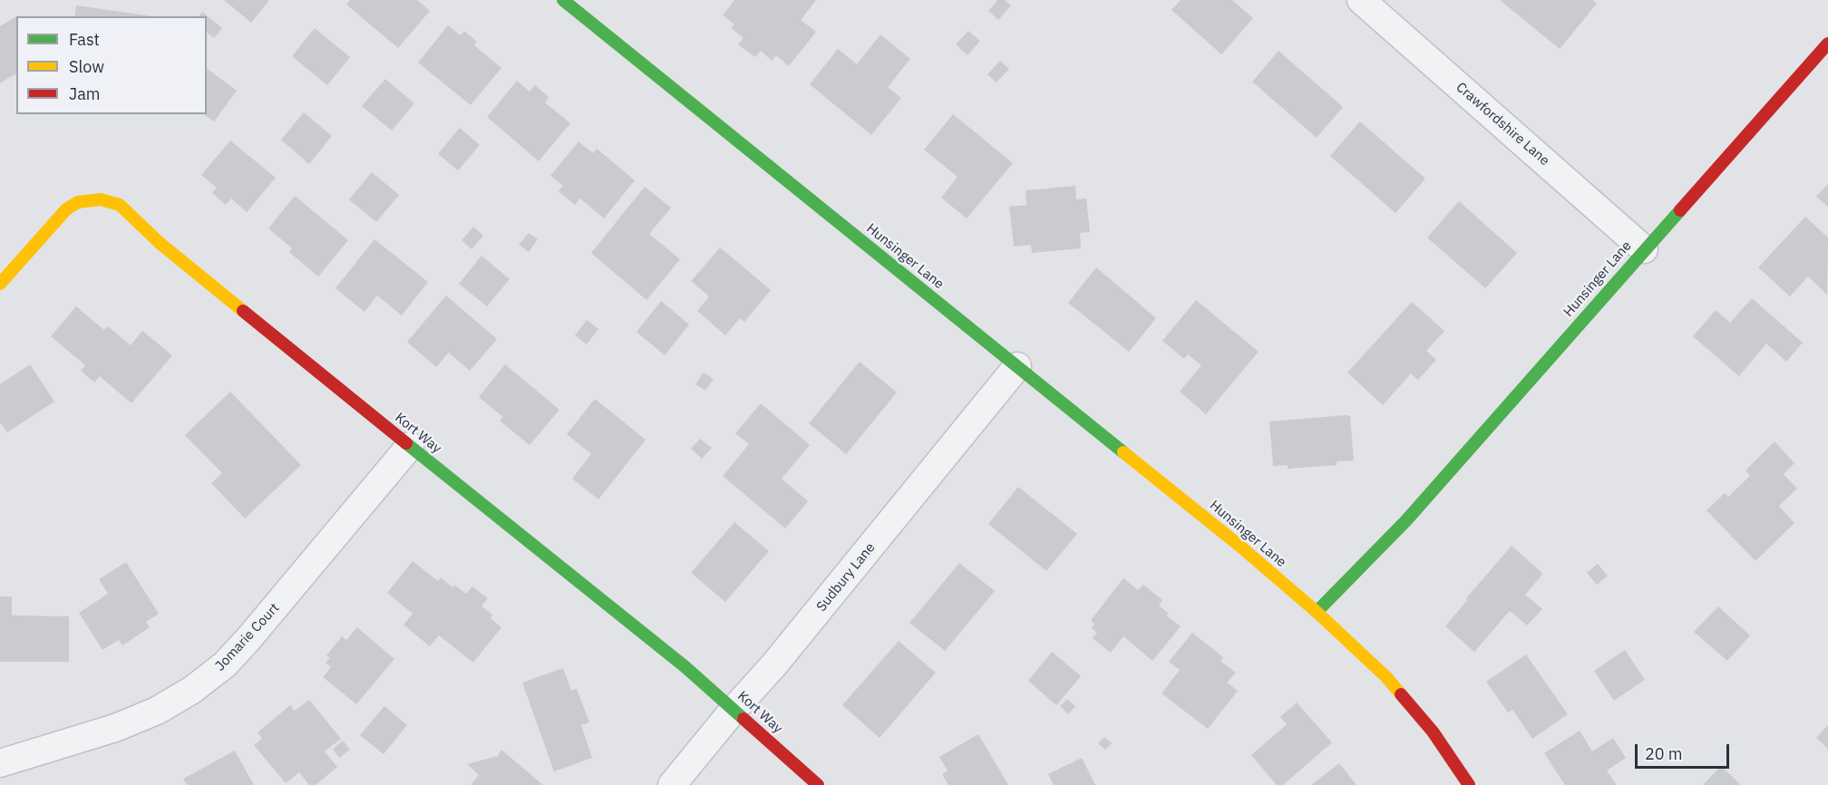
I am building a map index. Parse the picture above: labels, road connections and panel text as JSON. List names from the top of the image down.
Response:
{
  "streets": {
    "street": [
      "Crawfordshire Lane",
      "Hunsinger Lane",
      "Kort Way",
      "Sudbury Lane",
      "Jomarie Court"
    ]
  },
  "crossings": [
    ["Crawfordshire Lane", "Hunsinger Lane"],
    ["Hunsinger Lane", "Sudbury Lane"],
    ["Kort Way", "Sudbury Lane"],
    ["Kort Way", "Jomarie Court"]
  ],
  "legend": ["Fast", "Slow", "Jam"],
  "scale_bar": "20 m"
}
